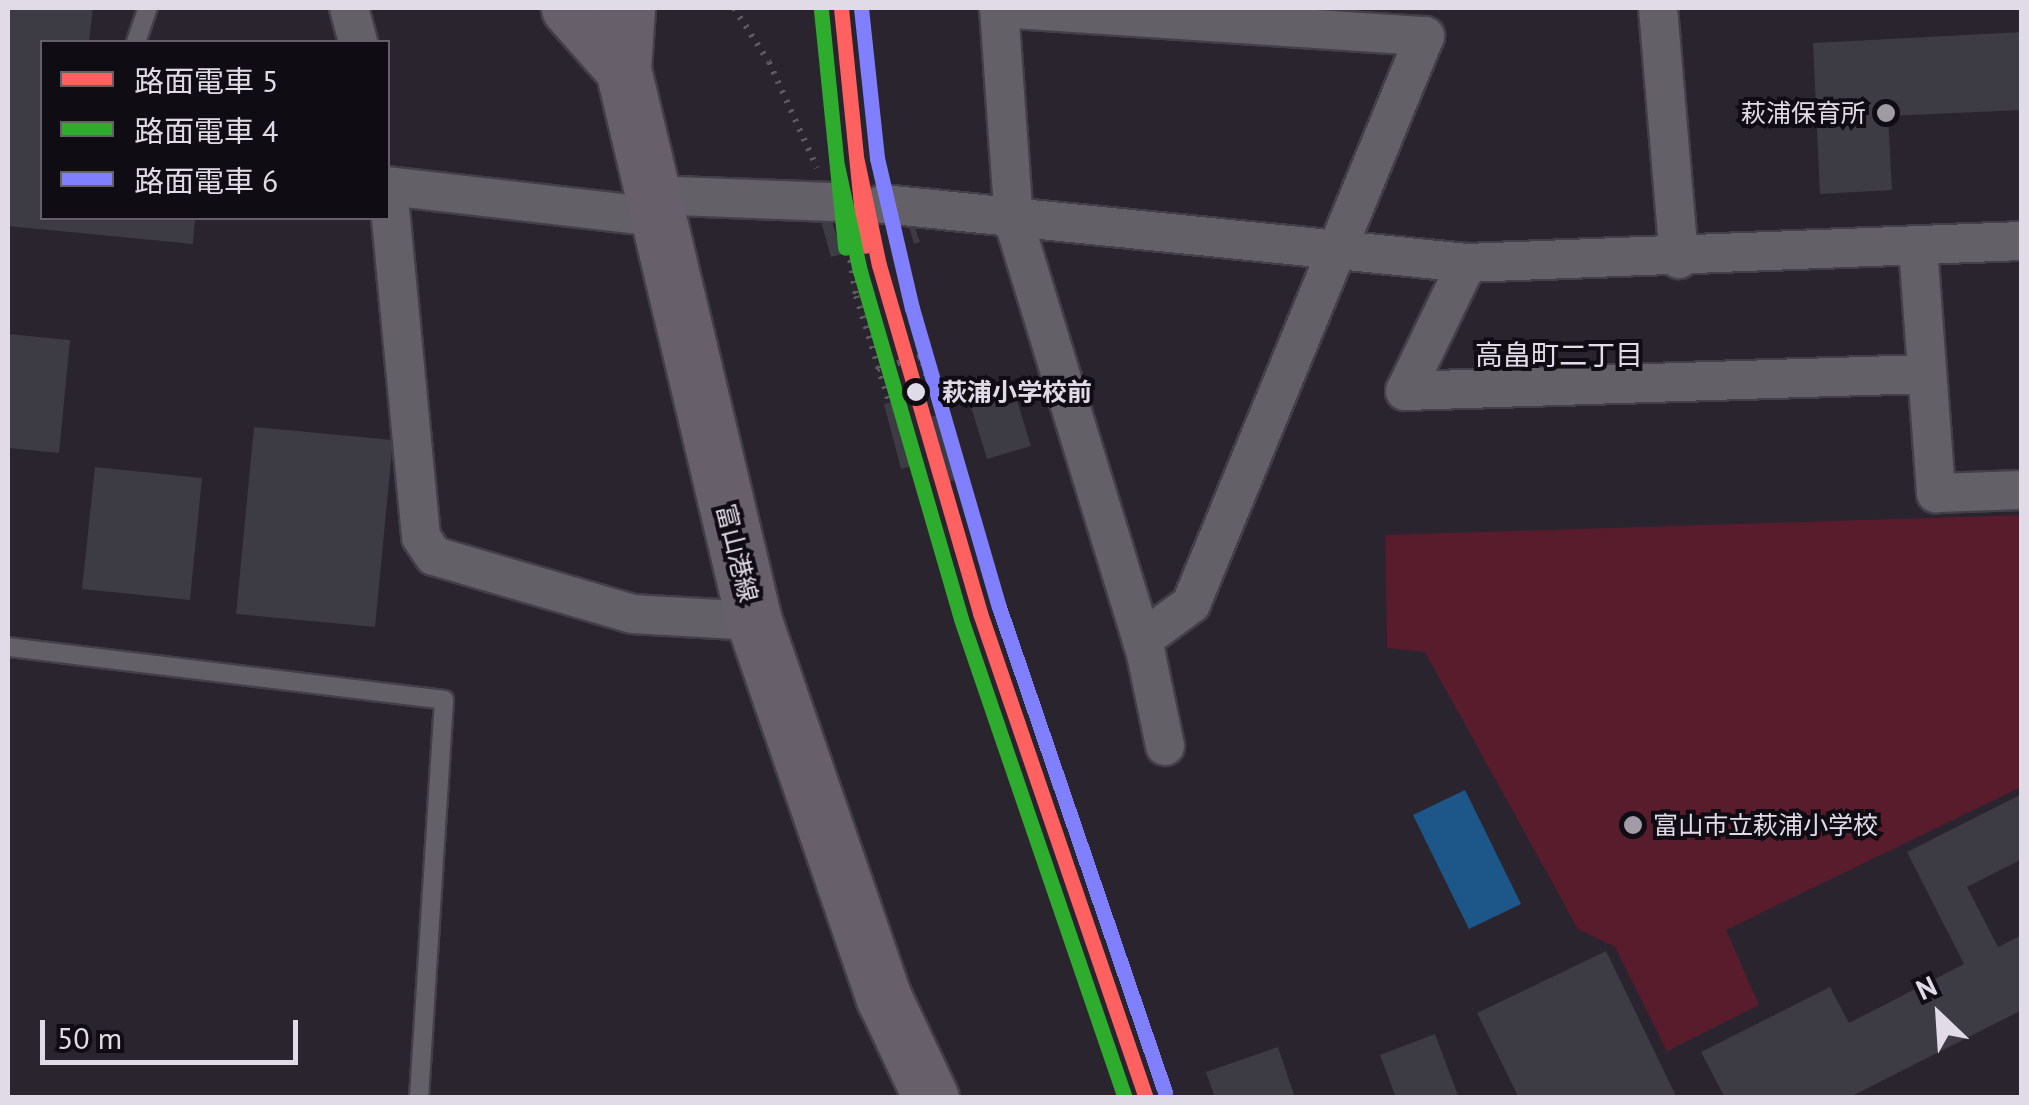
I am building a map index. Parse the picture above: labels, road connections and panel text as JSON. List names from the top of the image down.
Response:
{
  "streets": {
    "main road": ["富山港線"]
  },
  "districts": ["高畠町二丁目"],
  "places": ["萩浦保育所", "萩浦小学校前", "富山市立萩浦小学校"],
  "lines": ["tram line 5", "tram line 6", "tram line 4"],
  "legend": ["路面電車 5", "路面電車 4", "路面電車 6"],
  "scale_bar": "50 m",
  "north": "top left"
}
